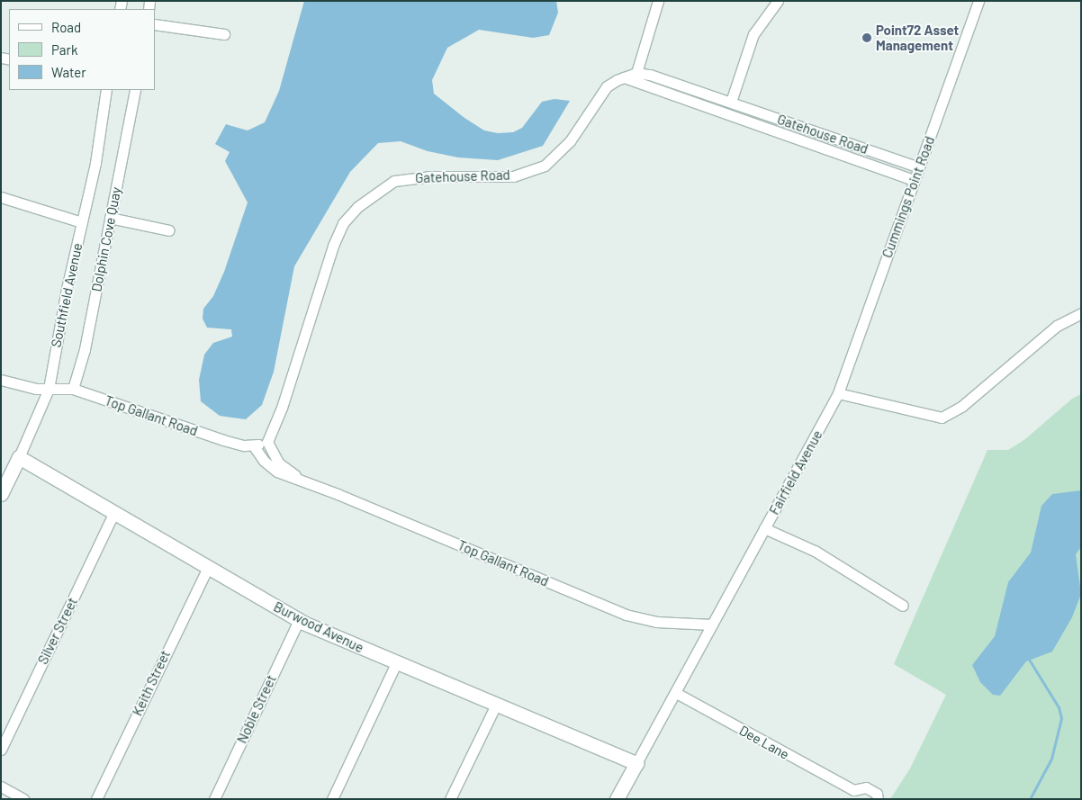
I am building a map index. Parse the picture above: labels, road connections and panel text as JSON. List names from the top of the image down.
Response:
{
  "streets": {
    "street": [
      "Gatehouse Road",
      "Cummings Point Road",
      "Dolphin Cove Quay",
      "Southfield Avenue",
      "Top Gallant Road",
      "Fairfield Avenue",
      "Burwood Avenue",
      "Silver Street",
      "Keith Street",
      "Noble Street",
      "Dee Lane"
    ]
  },
  "crossings": [
    ["Gatehouse Road", "Cummings Point Road"],
    ["Gatehouse Road", "Top Gallant Road"],
    ["Cummings Point Road", "Fairfield Avenue"],
    ["Dolphin Cove Quay", "Top Gallant Road"],
    ["Southfield Avenue", "Top Gallant Road"],
    ["Southfield Avenue", "Burwood Avenue"],
    ["Top Gallant Road", "Fairfield Avenue"],
    ["Fairfield Avenue", "Burwood Avenue"],
    ["Fairfield Avenue", "Dee Lane"],
    ["Burwood Avenue", "Silver Street"],
    ["Burwood Avenue", "Keith Street"],
    ["Burwood Avenue", "Noble Street"]
  ],
  "places": ["Point72 Asset Management"],
  "legend": ["Road", "Park", "Water"]
}
